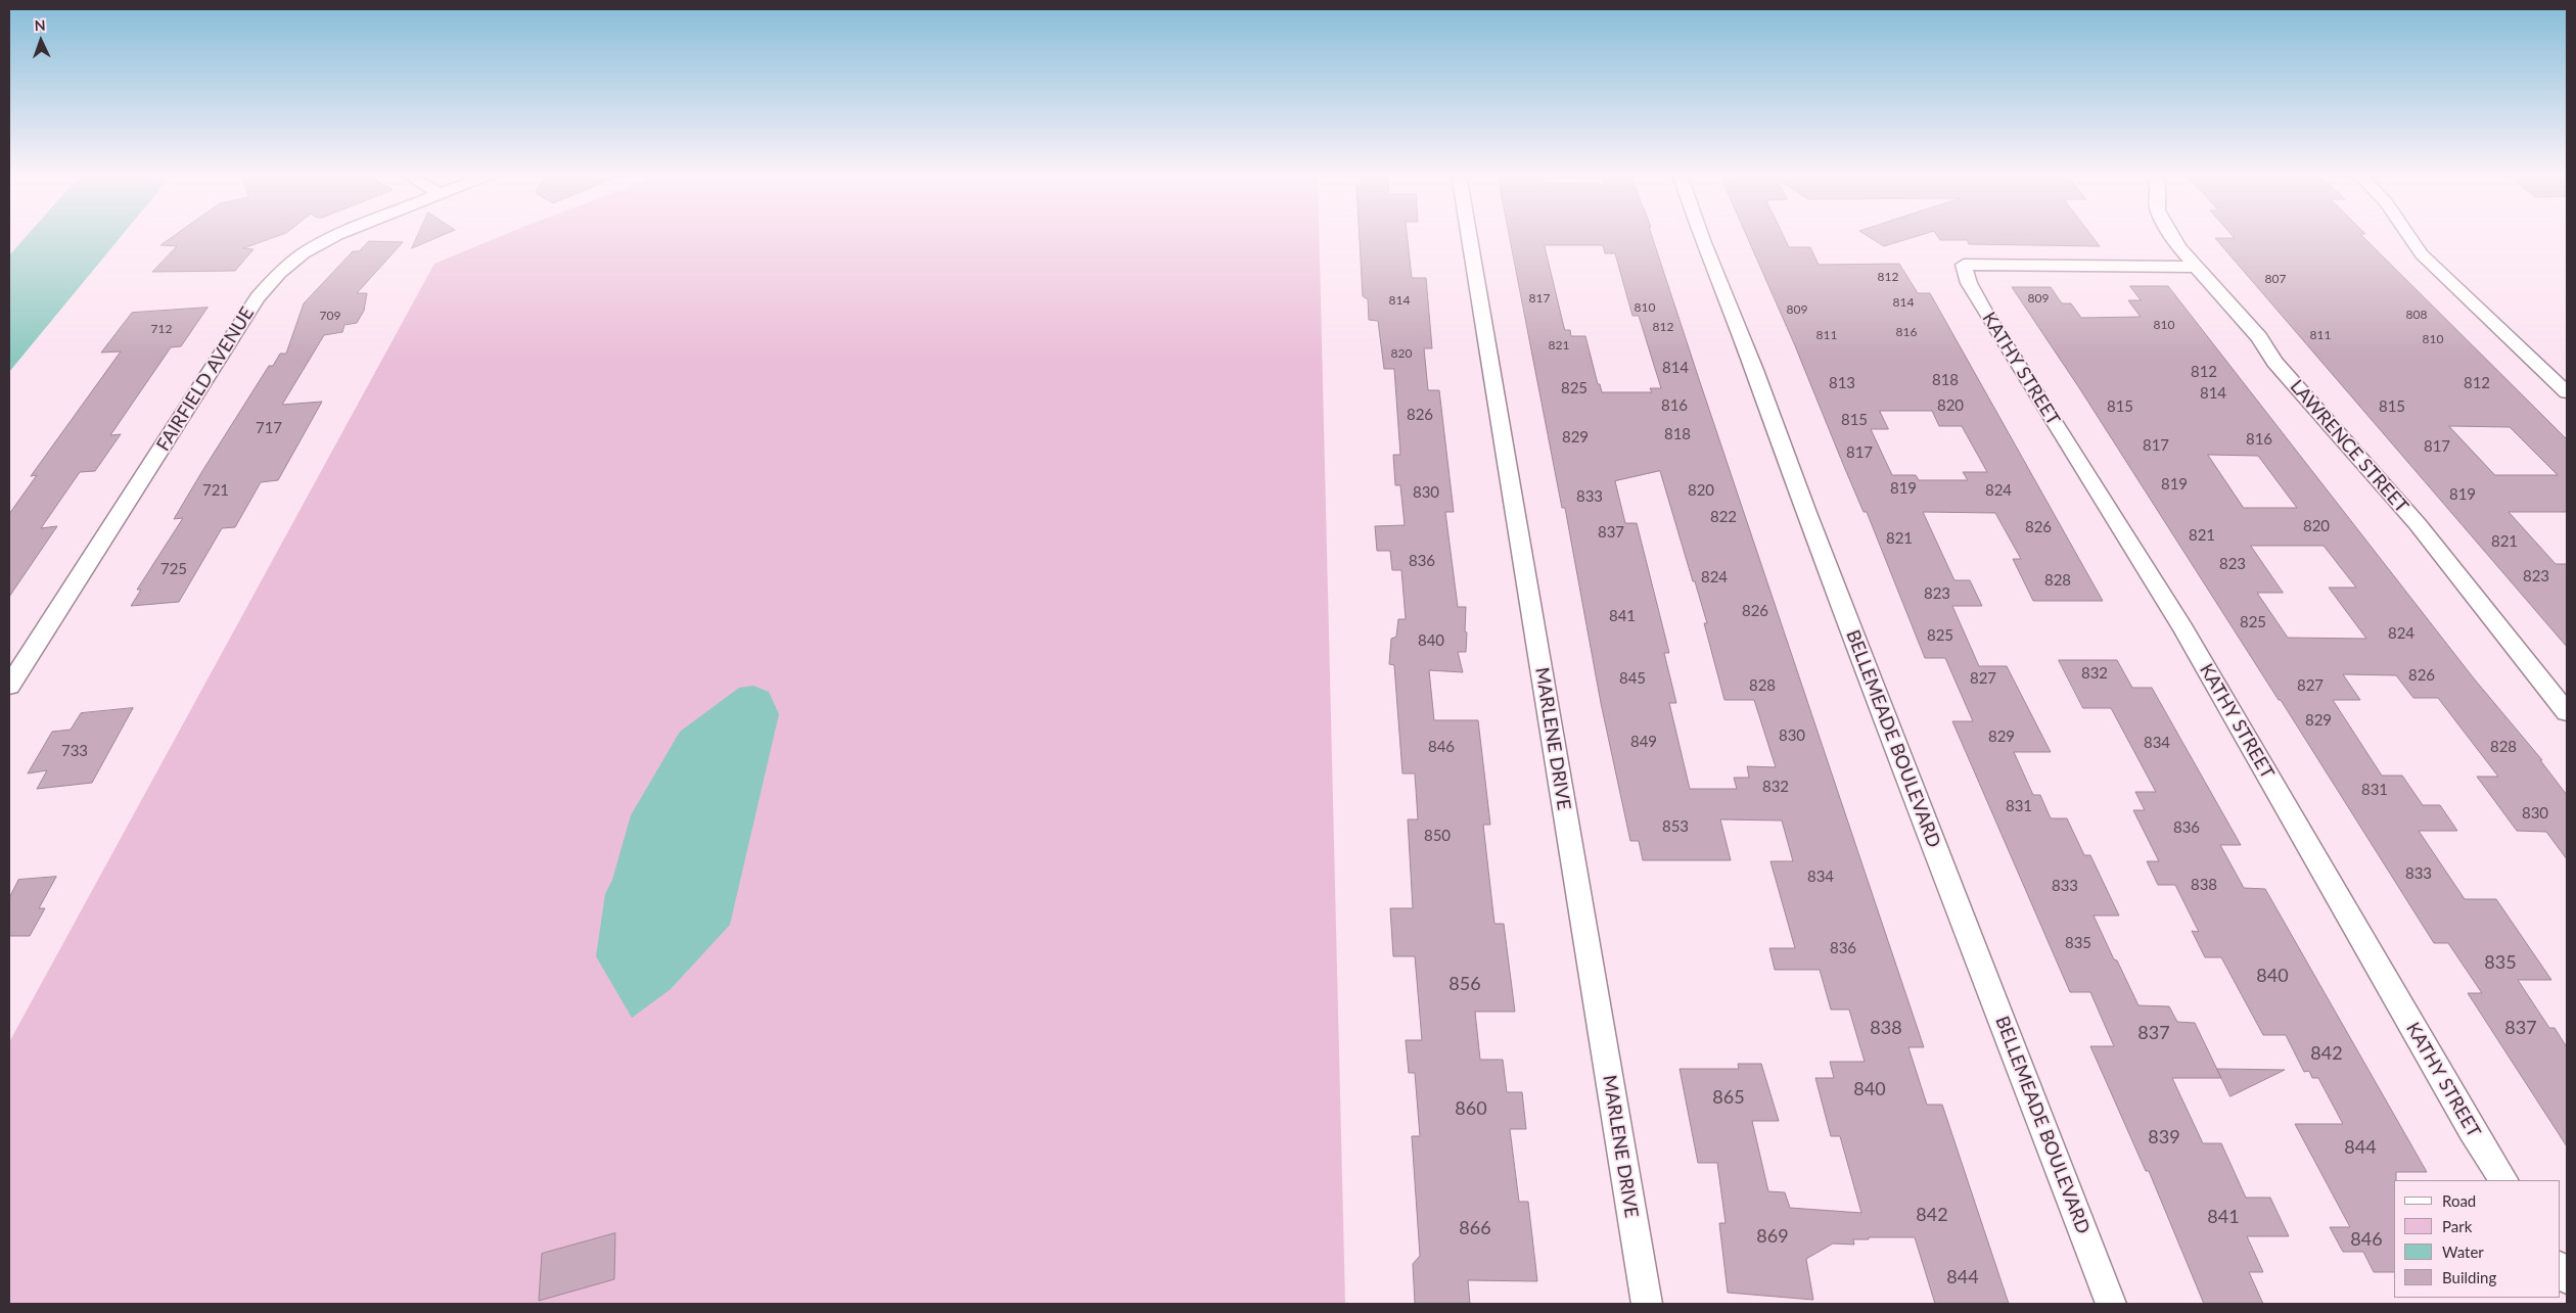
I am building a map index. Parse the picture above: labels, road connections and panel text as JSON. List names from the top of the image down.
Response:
{
  "streets": {
    "street": [
      "KATHY STREET",
      "FAIRFIELD AVENUE",
      "LAWRENCE STREET",
      "MARLENE DRIVE",
      "BELLEMEADE BOULEVARD"
    ]
  },
  "crossings": [
    ["KATHY STREET", "LAWRENCE STREET"]
  ],
  "house_numbers": [
    "812",
    "807",
    "817",
    "809",
    "814",
    "814",
    "810",
    "809",
    "808",
    "709",
    "810",
    "812",
    "712",
    "816",
    "811",
    "811",
    "810",
    "821",
    "820",
    "814",
    "812",
    "818",
    "813",
    "812",
    "825",
    "814",
    "816",
    "820",
    "815",
    "815",
    "826",
    "815",
    "717",
    "818",
    "829",
    "816",
    "817",
    "817",
    "817",
    "819",
    "819",
    "721",
    "820",
    "824",
    "830",
    "819",
    "833",
    "822",
    "820",
    "826",
    "837",
    "821",
    "821",
    "821",
    "836",
    "823",
    "725",
    "823",
    "824",
    "828",
    "823",
    "826",
    "841",
    "825",
    "824",
    "825",
    "840",
    "832",
    "826",
    "845",
    "827",
    "828",
    "827",
    "829",
    "830",
    "829",
    "849",
    "834",
    "846",
    "828",
    "733",
    "832",
    "831",
    "831",
    "830",
    "853",
    "836",
    "850",
    "833",
    "834",
    "838",
    "833",
    "835",
    "836",
    "835",
    "840",
    "856",
    "838",
    "837",
    "837",
    "842",
    "840",
    "865",
    "860",
    "839",
    "844",
    "842",
    "841",
    "866",
    "869",
    "846",
    "844"
  ],
  "legend": [
    "Road",
    "Park",
    "Water",
    "Building"
  ],
  "north": "top"
}
